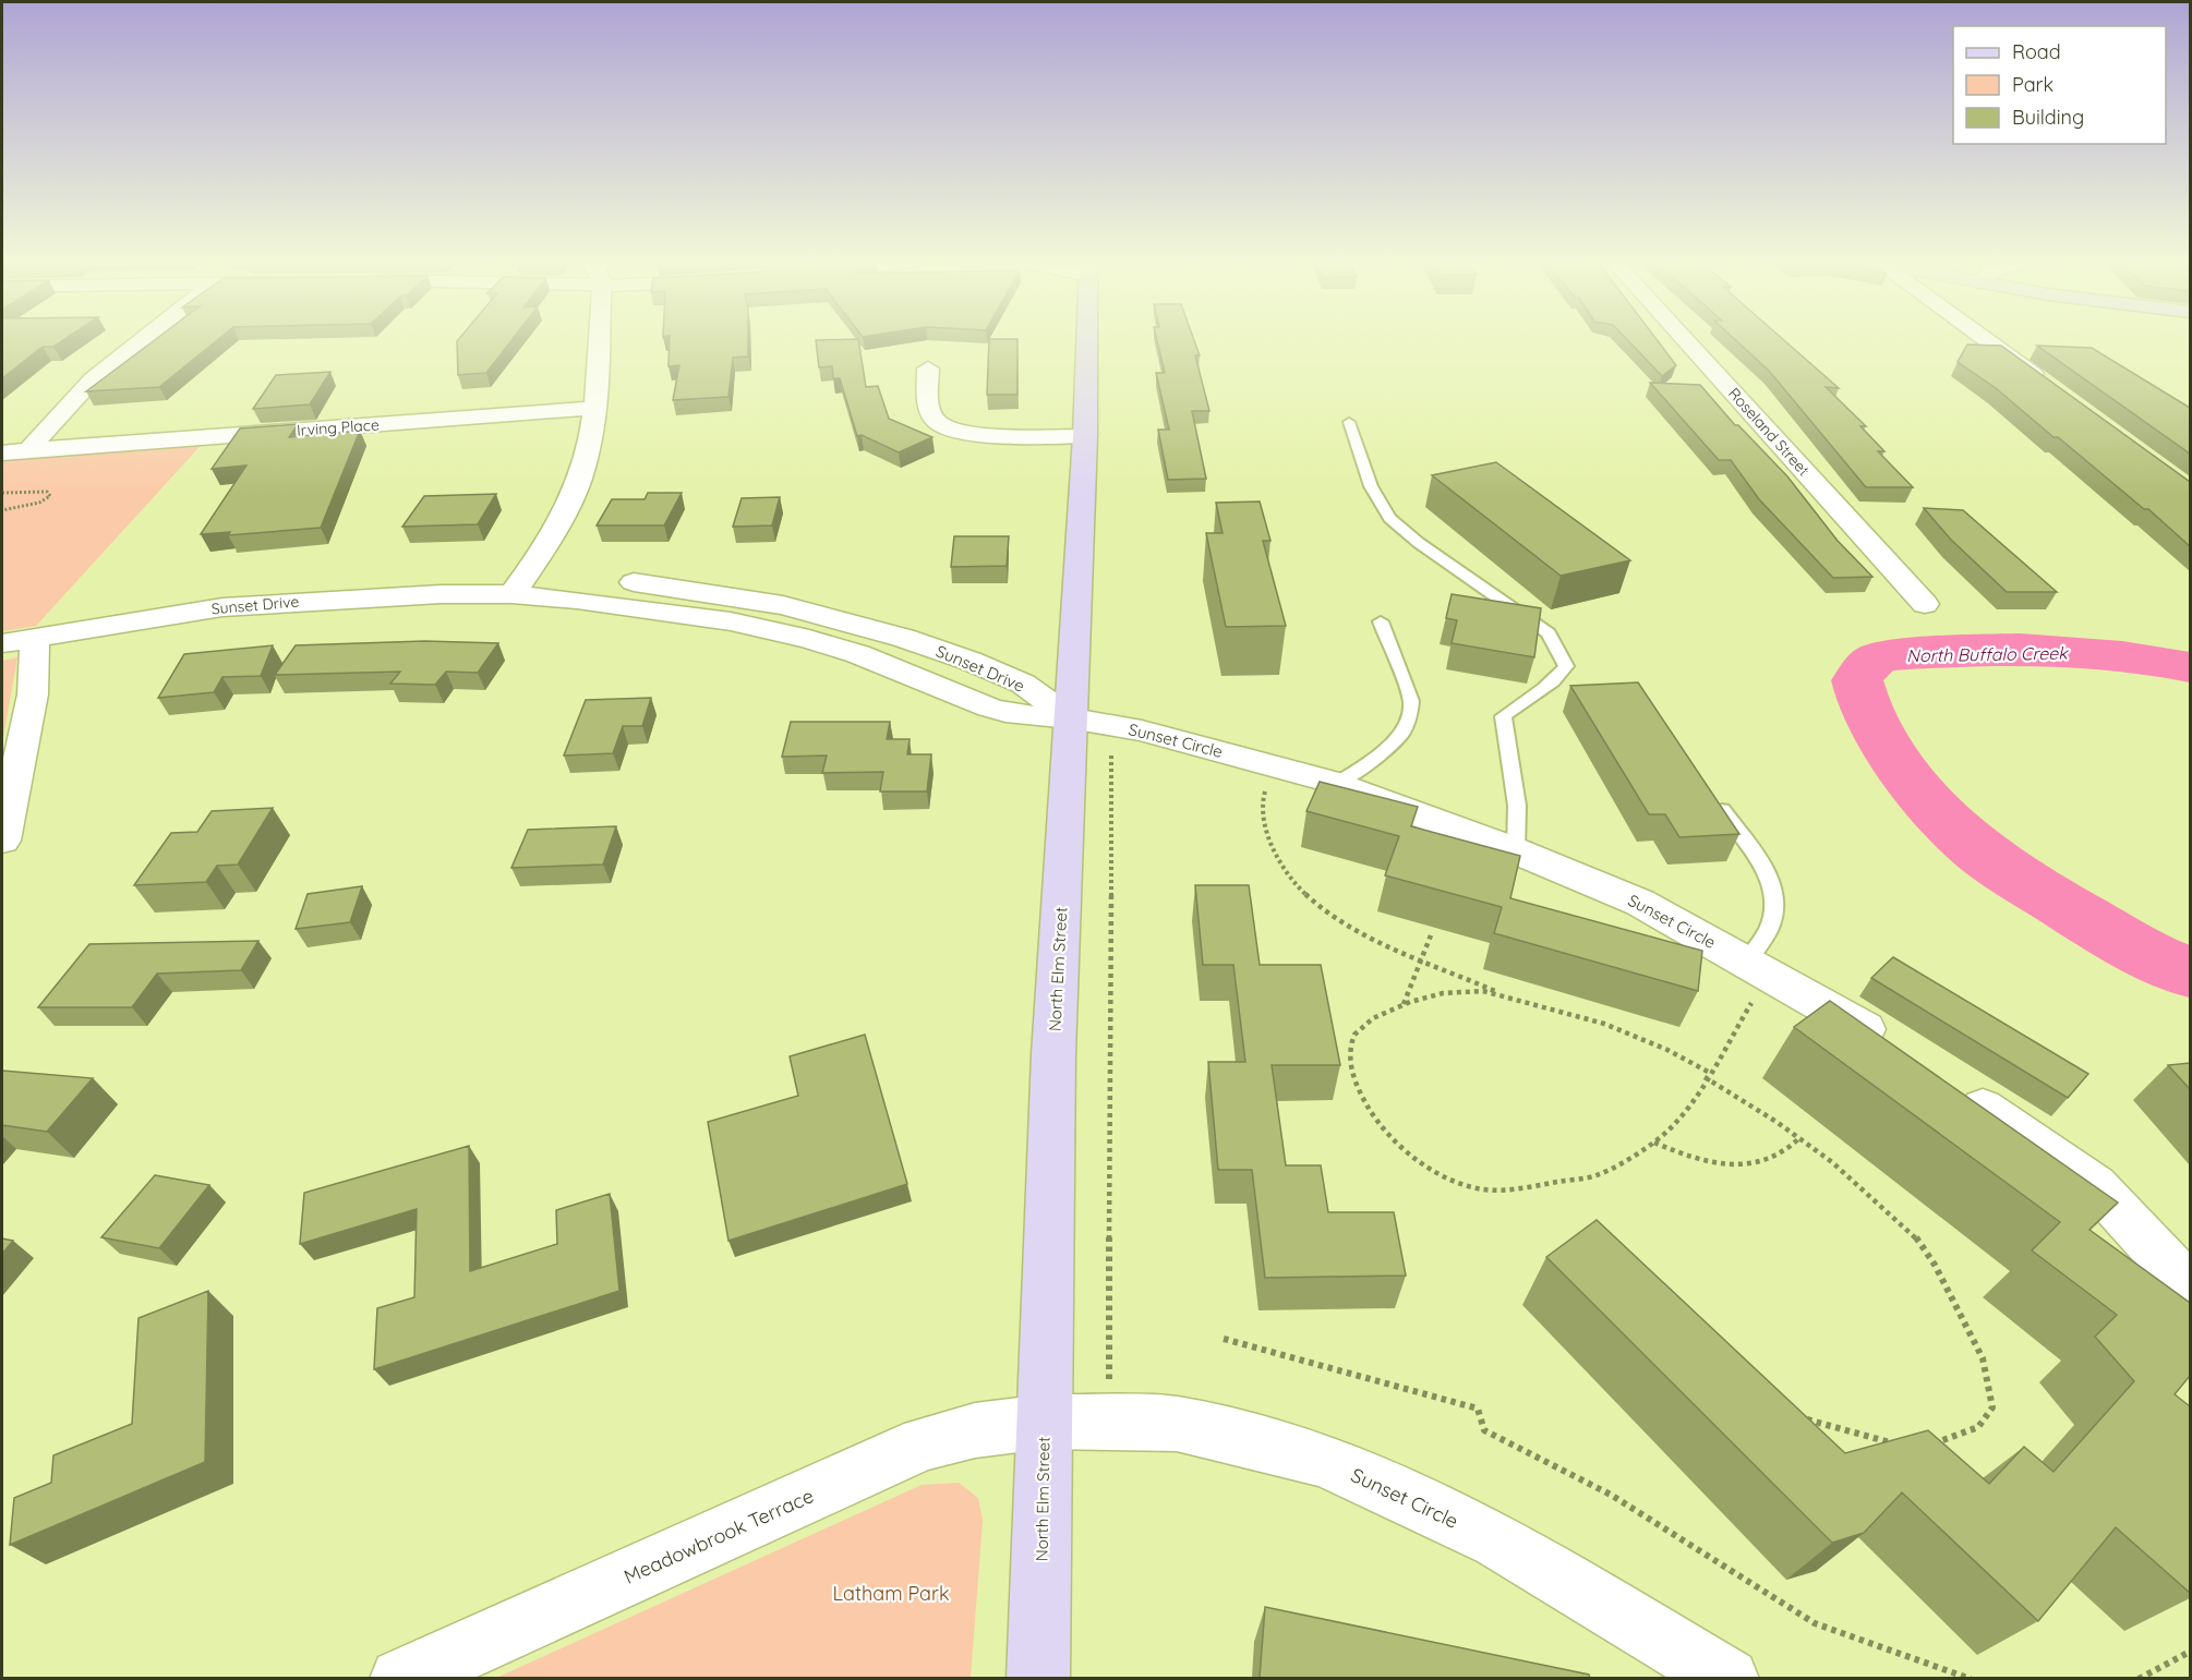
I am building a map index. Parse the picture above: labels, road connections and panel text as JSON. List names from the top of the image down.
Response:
{
  "streets": {
    "main road": ["North Elm Street"],
    "street": [
      "Irving Place",
      "Roseland Street",
      "Sunset Drive",
      "Sunset Circle",
      "Meadowbrook Terrace"
    ]
  },
  "crossings": [
    ["Sunset Drive", "Sunset Circle"],
    ["Sunset Drive", "North Elm Street"],
    ["Sunset Circle", "North Elm Street"],
    ["Sunset Circle", "Meadowbrook Terrace"],
    ["North Elm Street", "Meadowbrook Terrace"]
  ],
  "water": ["North Buffalo Creek"],
  "parks": ["Latham Park"],
  "legend": ["Road", "Park", "Building"]
}
